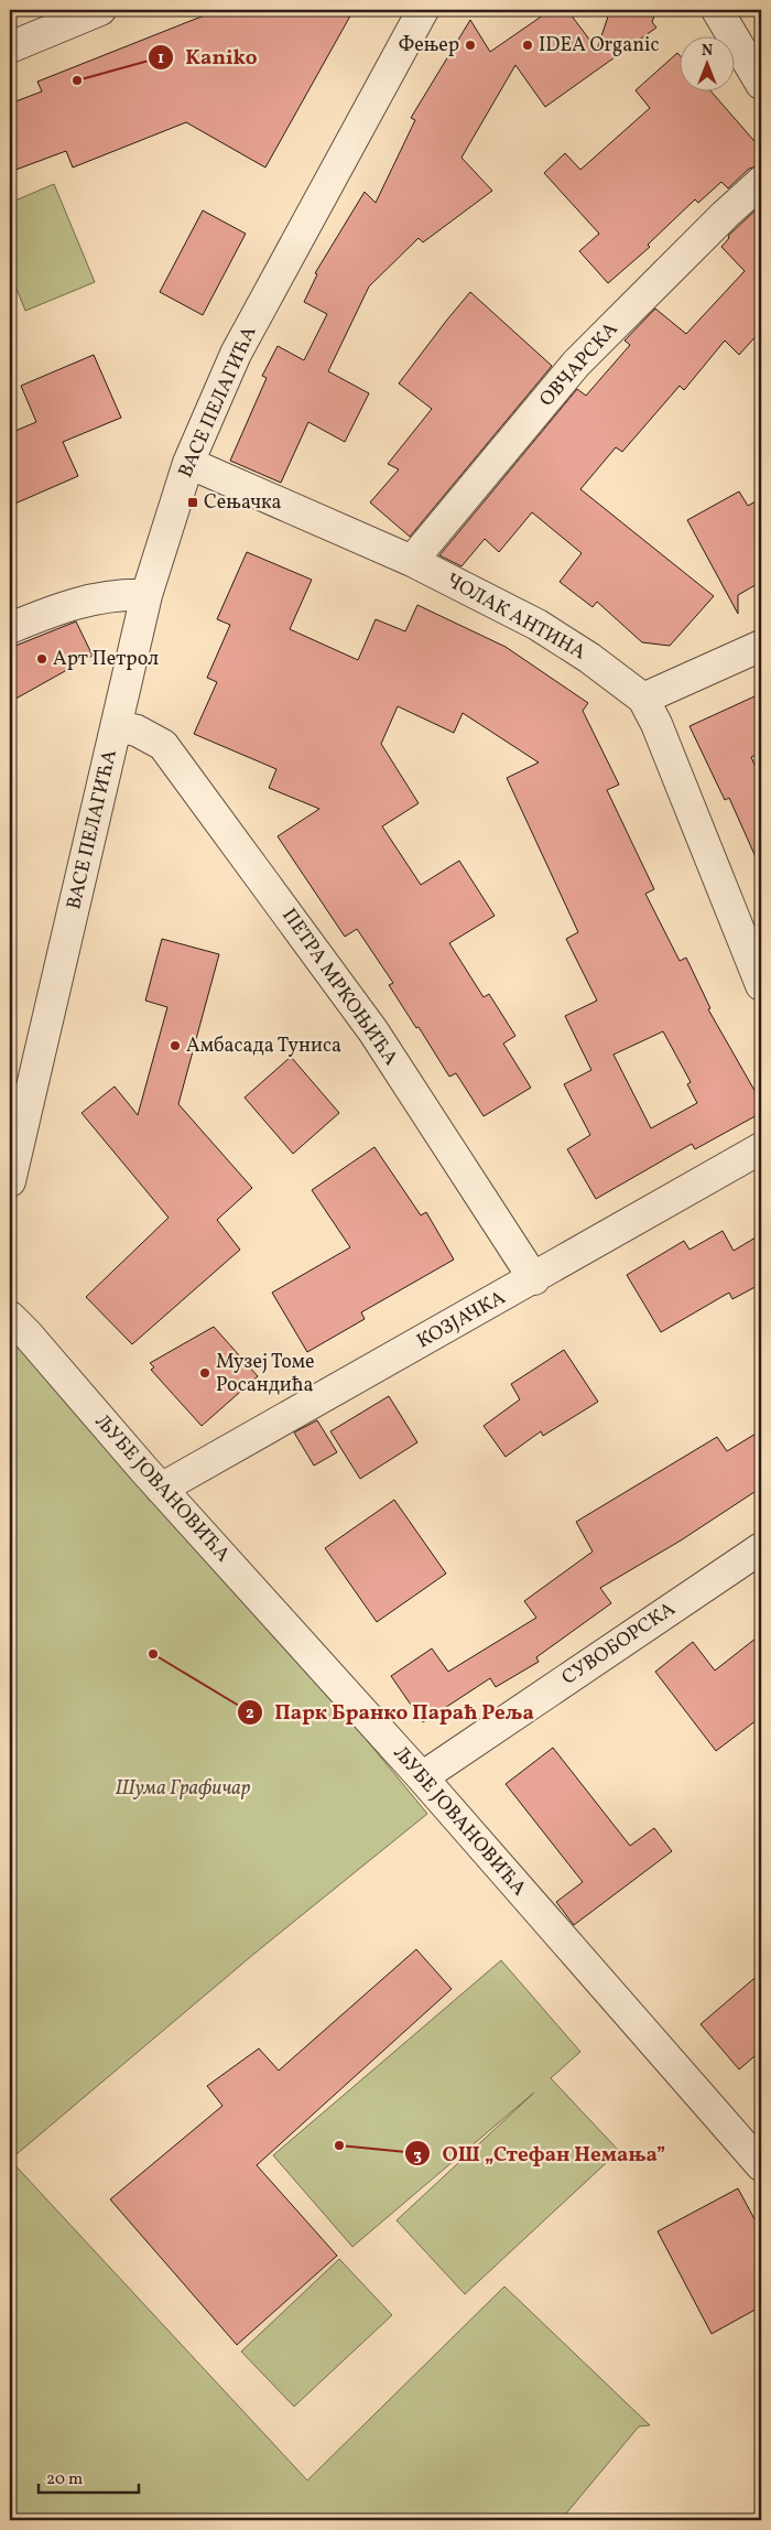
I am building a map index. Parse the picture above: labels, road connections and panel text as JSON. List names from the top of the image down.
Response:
{
  "streets": {
    "street": [
      "ОВЧАРСКА",
      "ВАСЕ ПЕЛАГИЋА",
      "ЧОЛАК АНТИНА",
      "ПЕТРА МРКОЊИЋА",
      "КОЗЈАЧКА",
      "ЉУБЕ ЈОВАНОВИЋА",
      "СУВОБОРСКА"
    ]
  },
  "crossings": [
    ["ОВЧАРСКА", "ЧОЛАК АНТИНА"],
    ["ВАСЕ ПЕЛАГИЋА", "ЧОЛАК АНТИНА"],
    ["ВАСЕ ПЕЛАГИЋА", "ПЕТРА МРКОЊИЋА"],
    ["ПЕТРА МРКОЊИЋА", "КОЗЈАЧКА"],
    ["КОЗЈАЧКА", "ЉУБЕ ЈОВАНОВИЋА"],
    ["ЉУБЕ ЈОВАНОВИЋА", "СУВОБОРСКА"]
  ],
  "parks": ["Шума Графичар"],
  "places": {
    "other": [
      "Фењер",
      "IDEA Organic",
      "Kaniko",
      "Арт Петрол",
      "Амбасада Туниса",
      "Музеј Томе Росандића",
      "Парк Бранко Параћ Реља",
      "ОШ „Стефан Немања”"
    ],
    "transit": ["Сењачка"]
  },
  "scale_bar": "20 m",
  "north": "top"
}
